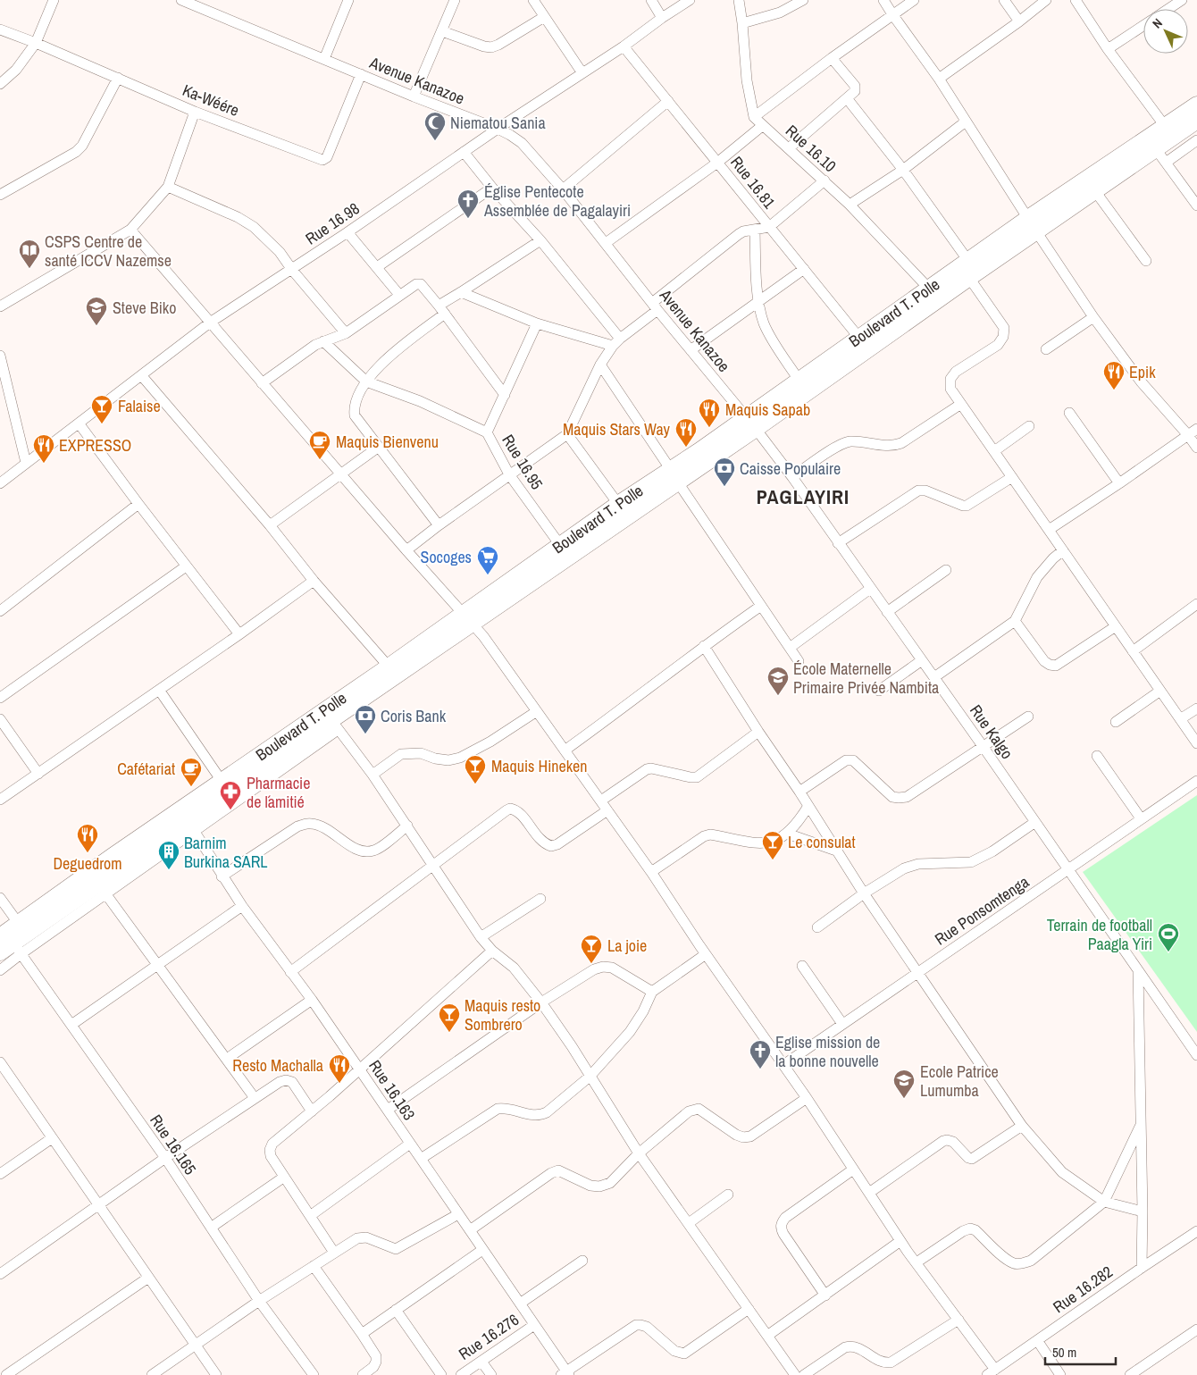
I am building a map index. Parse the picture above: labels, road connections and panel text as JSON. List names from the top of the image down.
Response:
{
  "streets": {
    "highway": ["Boulevard T. Polle"],
    "street": [
      "Avenue Kanazoe",
      "Ka-Wéére",
      "Rue 16.10",
      "Rue 16.81",
      "Rue 16.98",
      "Rue 16.95",
      "Rue Kalgo",
      "Rue Ponsomtenga",
      "Rue 16.163",
      "Rue 16.165",
      "Rue 16.282",
      "Rue 16.276"
    ]
  },
  "crossings": [
    ["Avenue Kanazoe", "Ka-Wéére"],
    ["Avenue Kanazoe", "Rue 16.98"],
    ["Avenue Kanazoe", "Boulevard T. Polle"],
    ["Avenue Kanazoe", "Rue Kalgo"],
    ["Rue 16.10", "Boulevard T. Polle"],
    ["Rue 16.81", "Rue 16.98"],
    ["Rue 16.81", "Boulevard T. Polle"],
    ["Boulevard T. Polle", "Rue 16.95"],
    ["Boulevard T. Polle", "Rue Kalgo"],
    ["Boulevard T. Polle", "Rue 16.163"],
    ["Boulevard T. Polle", "Rue 16.165"],
    ["Rue Kalgo", "Rue Ponsomtenga"],
    ["Rue 16.163", "Rue 16.276"]
  ],
  "districts": ["PAGLAYIRI"],
  "places": {
    "mosque": ["Niematou Sania"],
    "church": ["Église Pentecote Assemblée de Pagalayiri", "Eglise mission de la bonne nouvelle"],
    "library": ["CSPS Centre de santé ICCV Nazemse"],
    "school or university": ["Steve Biko", "École Maternelle Primaire Privée Nambita", "Ecole Patrice Lumumba"],
    "restaurant": [
      "Epik",
      "Maquis Sapab",
      "Maquis Stars Way",
      "EXPRESSO",
      "Deguedrom",
      "Resto Machalla"
    ],
    "bar": [
      "Falaise",
      "Maquis Hineken",
      "Le consulat",
      "La joie",
      "Maquis resto Sombrero"
    ],
    "cafe": ["Maquis Bienvenu", "Cafétariat"],
    "bank": ["Caisse Populaire", "Coris Bank"],
    "supermarket": ["Socoges"],
    "pharmacy": ["Pharmacie de l´amitié"],
    "building": ["Barnim Burkina SARL"],
    "sports": ["Terrain de football Paagla Yiri"]
  },
  "scale_bar": "50 m",
  "north": "top left"
}
